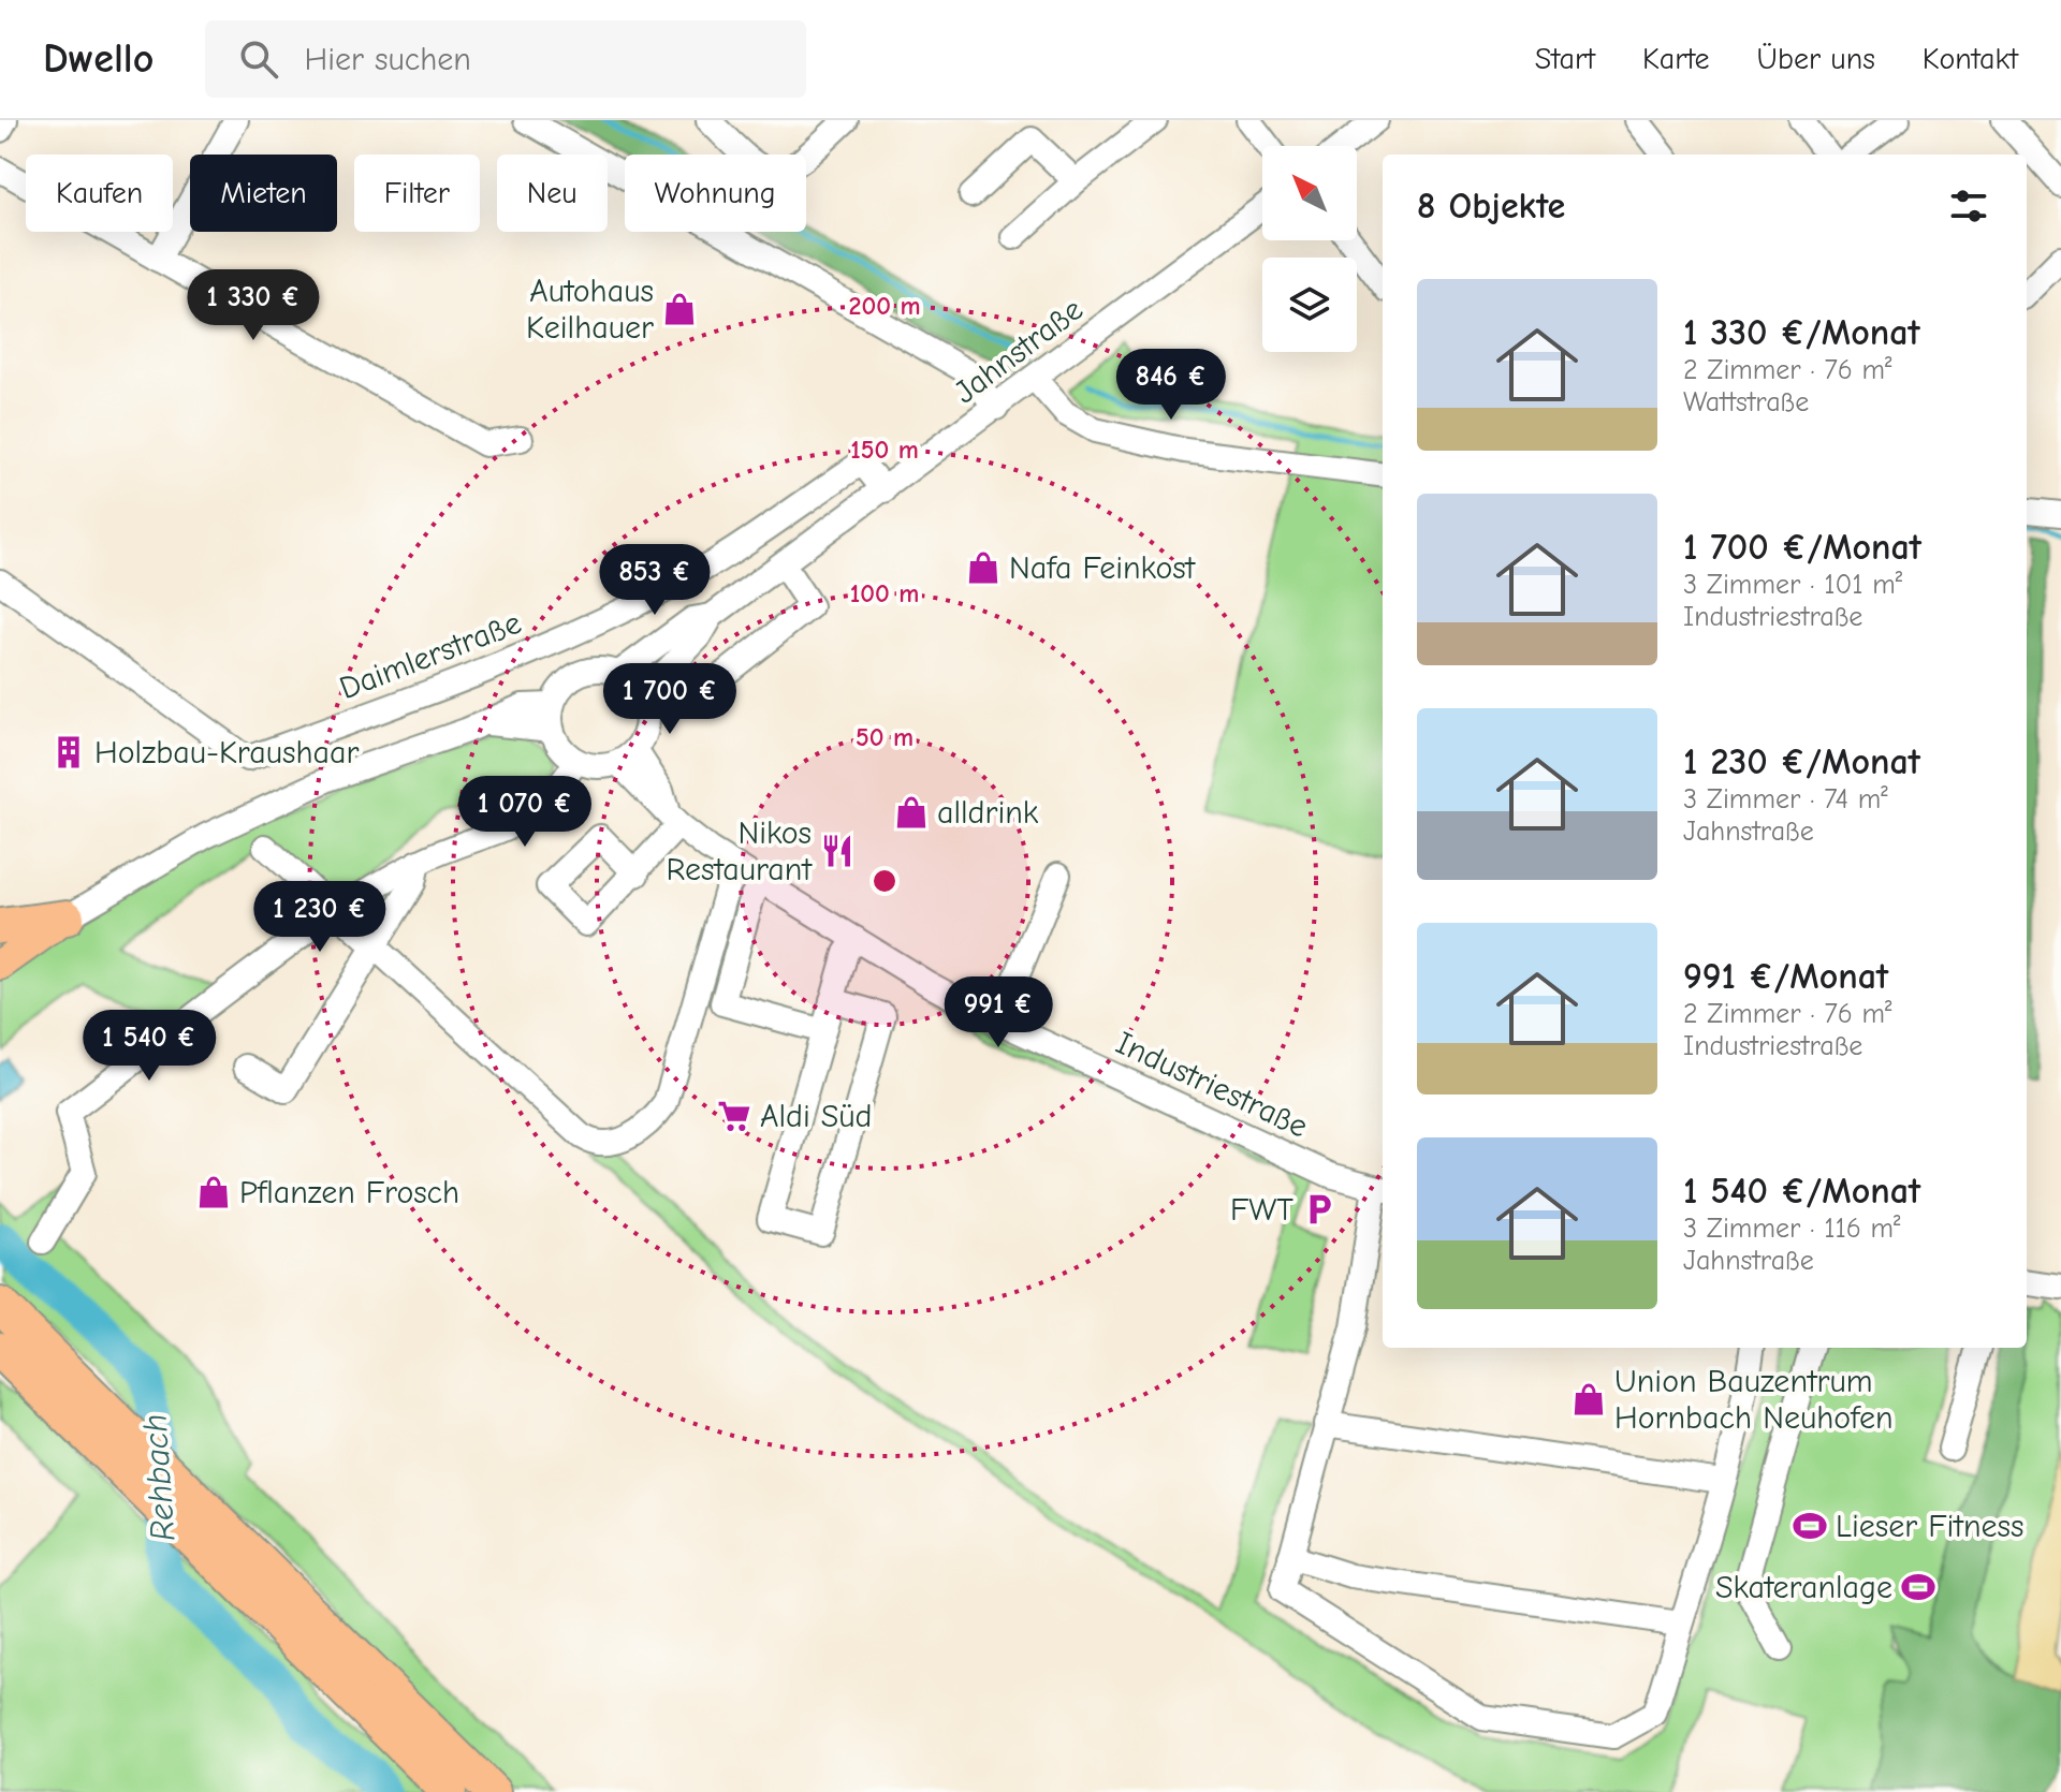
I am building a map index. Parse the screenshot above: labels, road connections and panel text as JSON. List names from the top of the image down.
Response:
{
  "streets": {
    "street": ["Jahnstraße", "Daimlerstraße", "Industriestraße"]
  },
  "crossings": [
    ["Jahnstraße", "Daimlerstraße"]
  ],
  "water": ["Rehbach"],
  "places": {
    "shop": [
      "Autohaus Keilhauer",
      "Nafa Feinkost",
      "alldrink",
      "Pflanzen Frosch",
      "Union Bauzentrum Hornbach Neuhofen"
    ],
    "building": ["Holzbau-Kraushaar"],
    "restaurant": ["Nikos Restaurant"],
    "supermarket": ["Aldi Süd"],
    "parking": ["FWT"],
    "sports": ["Lieser Fitness", "Skateranlage"]
  },
  "north": "top left",
  "page": {
    "header": "Dwello",
    "search": "Hier suchen",
    "nav": [
      "Start",
      "Karte",
      "Über uns",
      "Kontakt"
    ],
    "chip": [
      "Kaufen",
      "Mieten",
      "Filter",
      "Neu",
      "Wohnung"
    ],
    "heading": "8 Objekte",
    "list": [
      {
        "name": "1 330 €/Monat",
        "note": "2 Zimmer · 76 m² · Wattstraße"
      },
      {
        "name": "1 700 €/Monat",
        "note": "3 Zimmer · 101 m² · Industriestraße"
      },
      {
        "name": "1 230 €/Monat",
        "note": "3 Zimmer · 74 m² · Jahnstraße"
      },
      {
        "name": "991 €/Monat",
        "note": "2 Zimmer · 76 m² · Industriestraße"
      },
      {
        "name": "1 540 €/Monat",
        "note": "3 Zimmer · 116 m² · Jahnstraße"
      }
    ],
    "price": [
      "1 330 €",
      "846 €",
      "853 €",
      "1 700 €",
      "1 070 €",
      "1 230 €",
      "991 €",
      "1 540 €"
    ]
  },
  "rings": [
    "200 m",
    "150 m",
    "100 m",
    "50 m"
  ]
}
